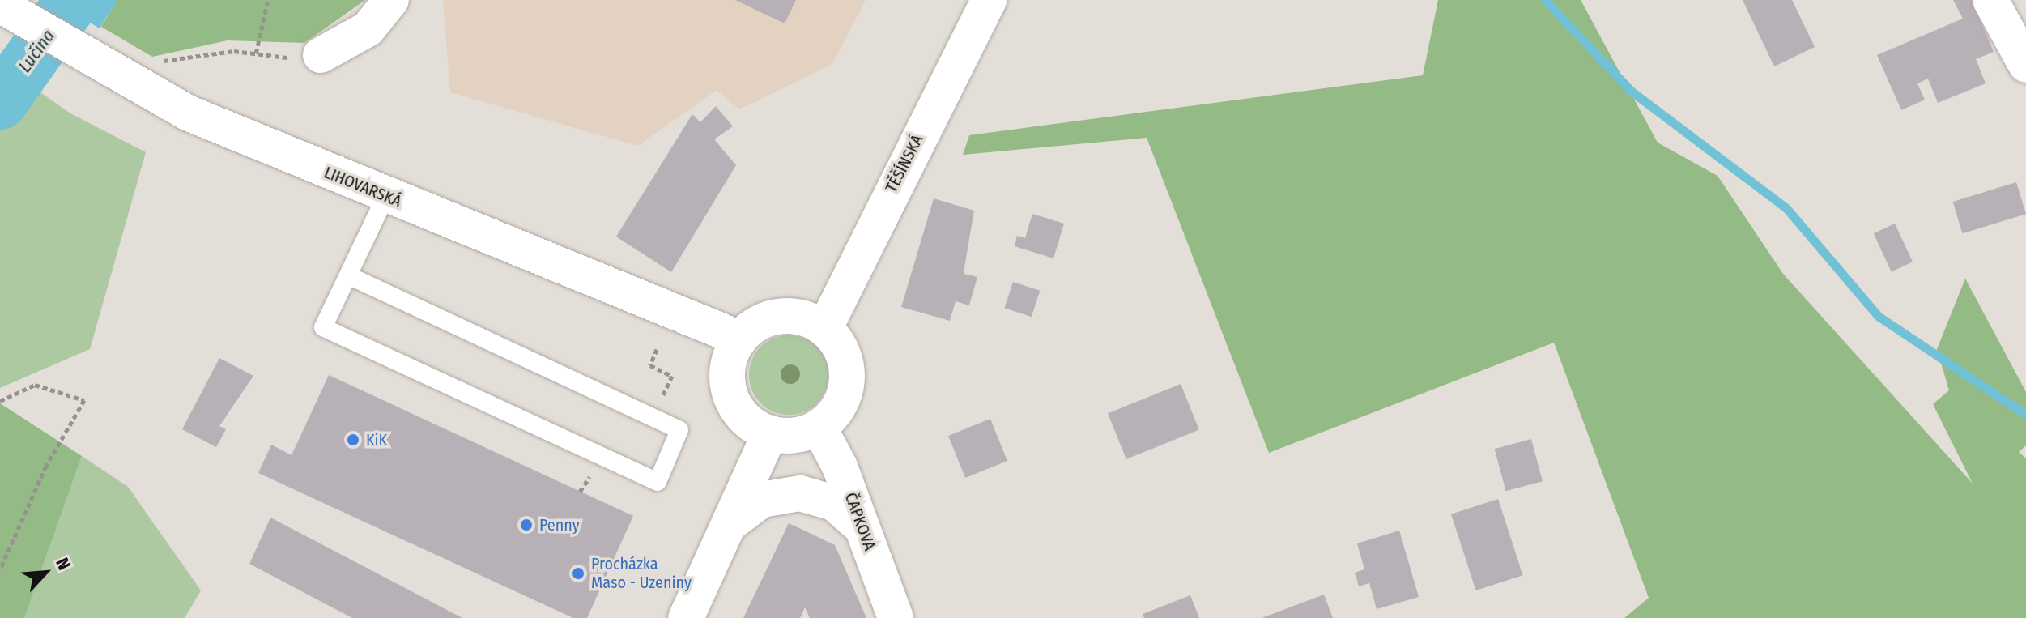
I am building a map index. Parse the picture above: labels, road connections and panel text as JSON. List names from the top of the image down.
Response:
{
  "streets": {
    "street": ["TĚŠÍNSKÁ", "LIHOVARSKÁ", "ČAPKOVA"]
  },
  "crossings": [
    ["TĚŠÍNSKÁ", "LIHOVARSKÁ"],
    ["TĚŠÍNSKÁ", "ČAPKOVA"],
    ["LIHOVARSKÁ", "ČAPKOVA"]
  ],
  "water": ["Lučina"],
  "places": ["KiK", "Penny", "Procházka Maso - Uzeniny"],
  "north": "top right"
}
